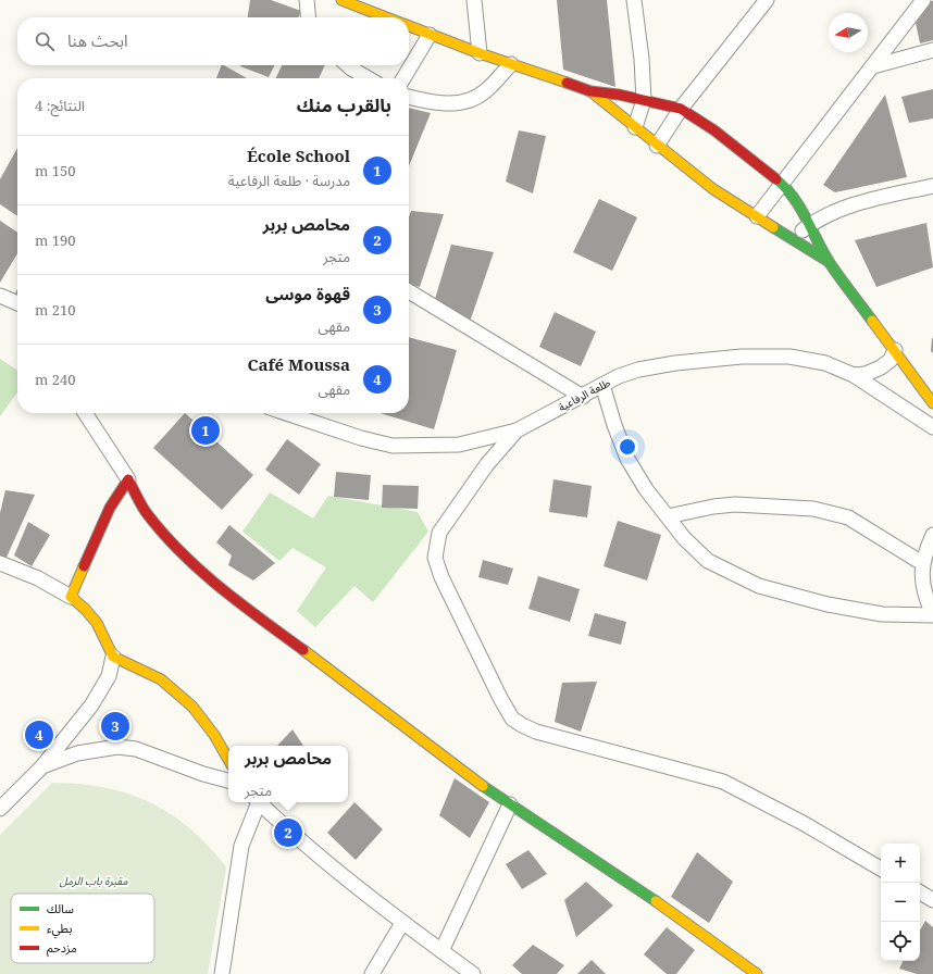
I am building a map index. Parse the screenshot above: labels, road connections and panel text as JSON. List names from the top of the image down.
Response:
{
  "streets": {
    "street": ["طلعة الرفاعية"]
  },
  "parks": ["مقبرة باب الرمل"],
  "legend": ["سالك", "بطيء", "مزدحم"],
  "north": "left",
  "page": {
    "search": "ابحث هنا",
    "heading": ["بالقرب منك", "النتائج: 4"],
    "list": [
      {
        "mark": "1",
        "name": "École School",
        "note": "مدرسة · طلعة الرفاعية",
        "value": "150 m"
      },
      {
        "mark": "2",
        "name": "محامص بربر",
        "note": "متجر",
        "value": "190 m"
      },
      {
        "mark": "3",
        "name": "قهوة موسى",
        "note": "مقهى",
        "value": "210 m"
      },
      {
        "mark": "4",
        "name": "Café Moussa",
        "note": "مقهى",
        "value": "240 m"
      }
    ],
    "pins": [
      "1",
      "3",
      "4",
      "2"
    ],
    "popup": ["محامص بربر", "متجر"],
    "map_buttons": ["+", "−"]
  }
}
